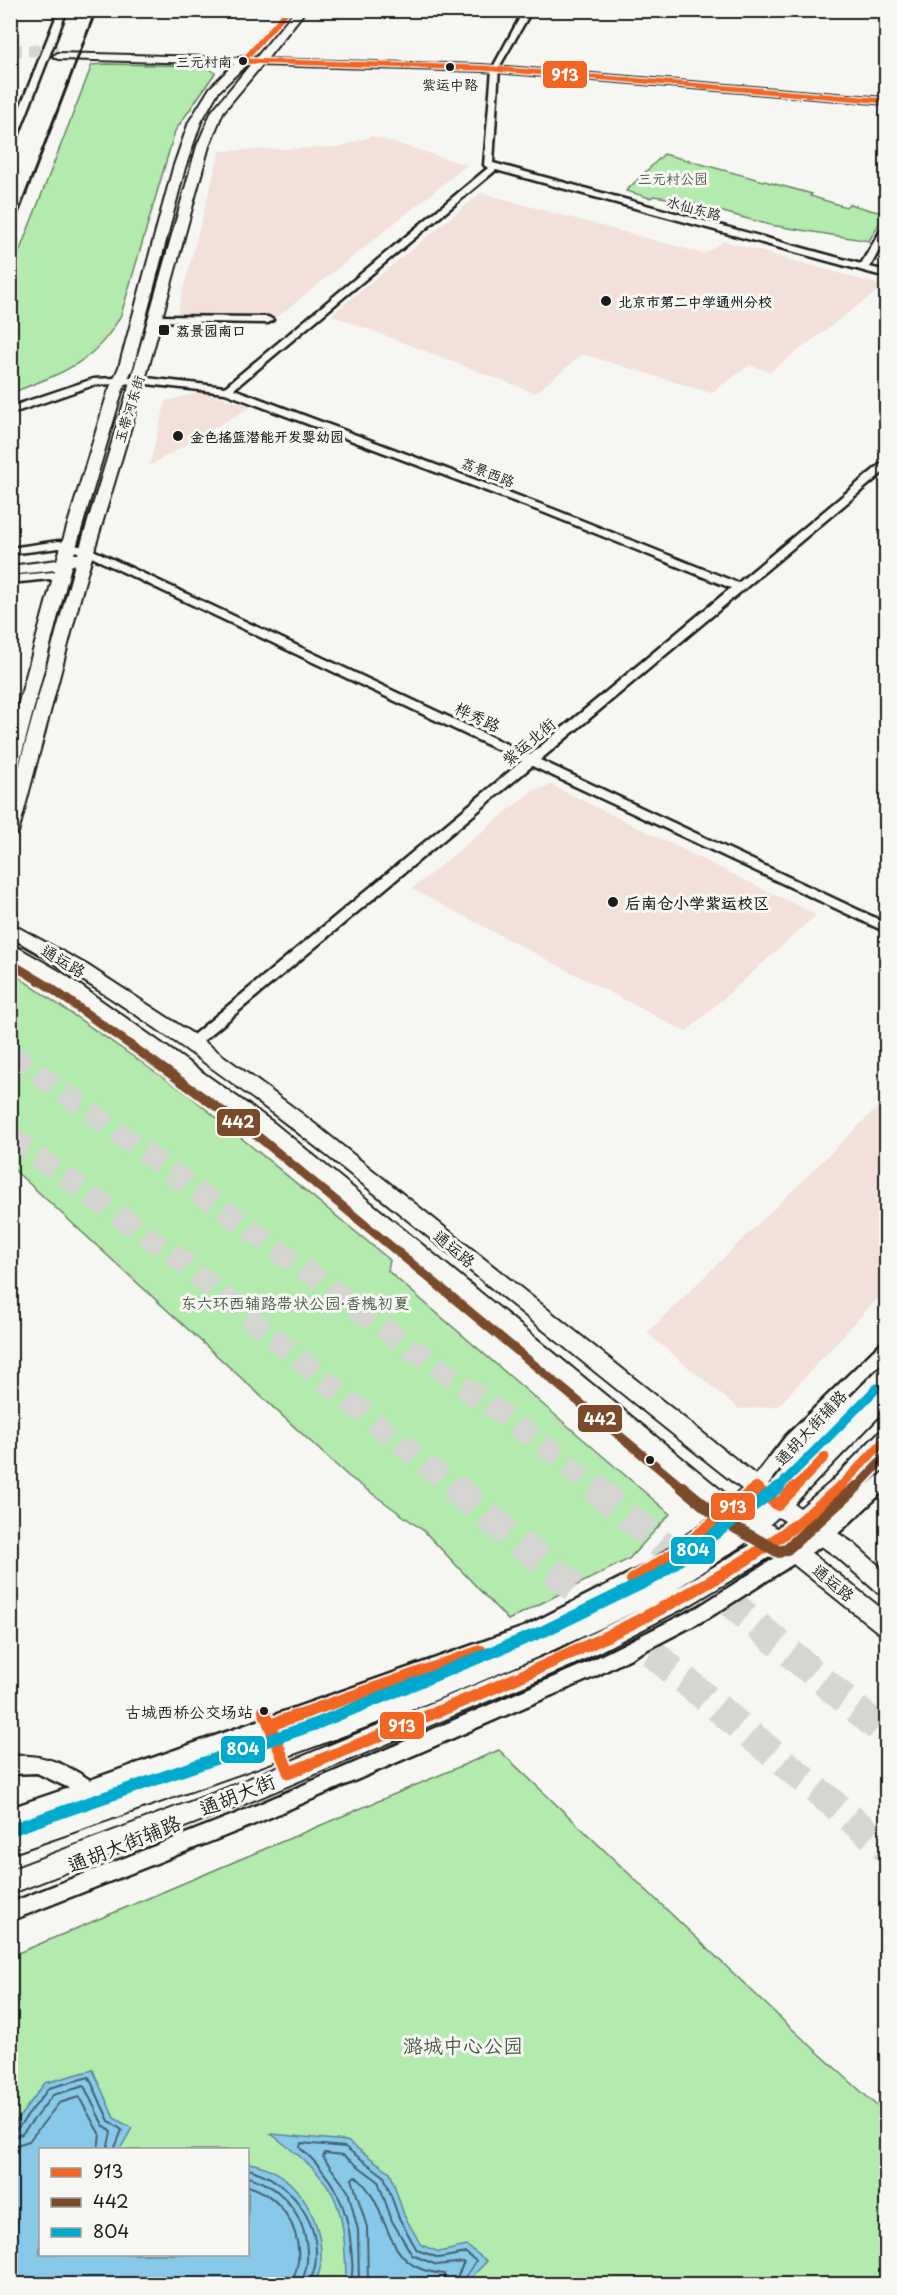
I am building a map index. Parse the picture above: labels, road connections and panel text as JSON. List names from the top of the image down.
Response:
{
  "streets": {
    "main road": ["玉带河东街", "通运路", "通胡大街"],
    "street": [
      "水仙东路",
      "荔景西路",
      "桦秀路",
      "紫运北街",
      "通胡大街辅路"
    ]
  },
  "crossings": [
    ["玉带河东街", "荔景西路"],
    ["玉带河东街", "桦秀路"],
    ["荔景西路", "紫运北街"],
    ["桦秀路", "紫运北街"],
    ["紫运北街", "通运路"],
    ["通运路", "通胡大街辅路"],
    ["通运路", "通胡大街"],
    ["通胡大街辅路", "通胡大街"]
  ],
  "parks": ["三元村公园", "东六环西辅路带状公园·香槐初夏", "潞城中心公园"],
  "places": {
    "other": [
      "三元村南",
      "紫运中路",
      "北京市第二中学通州分校",
      "金色摇篮潜能开发婴幼园",
      "后南仓小学紫运校区",
      "古城西桥公交场站"
    ],
    "transit": ["荔景园南口"]
  },
  "lines": ["transit line 913", "transit line 442", "transit line 804"],
  "legend": ["913", "442", "804"]
}
